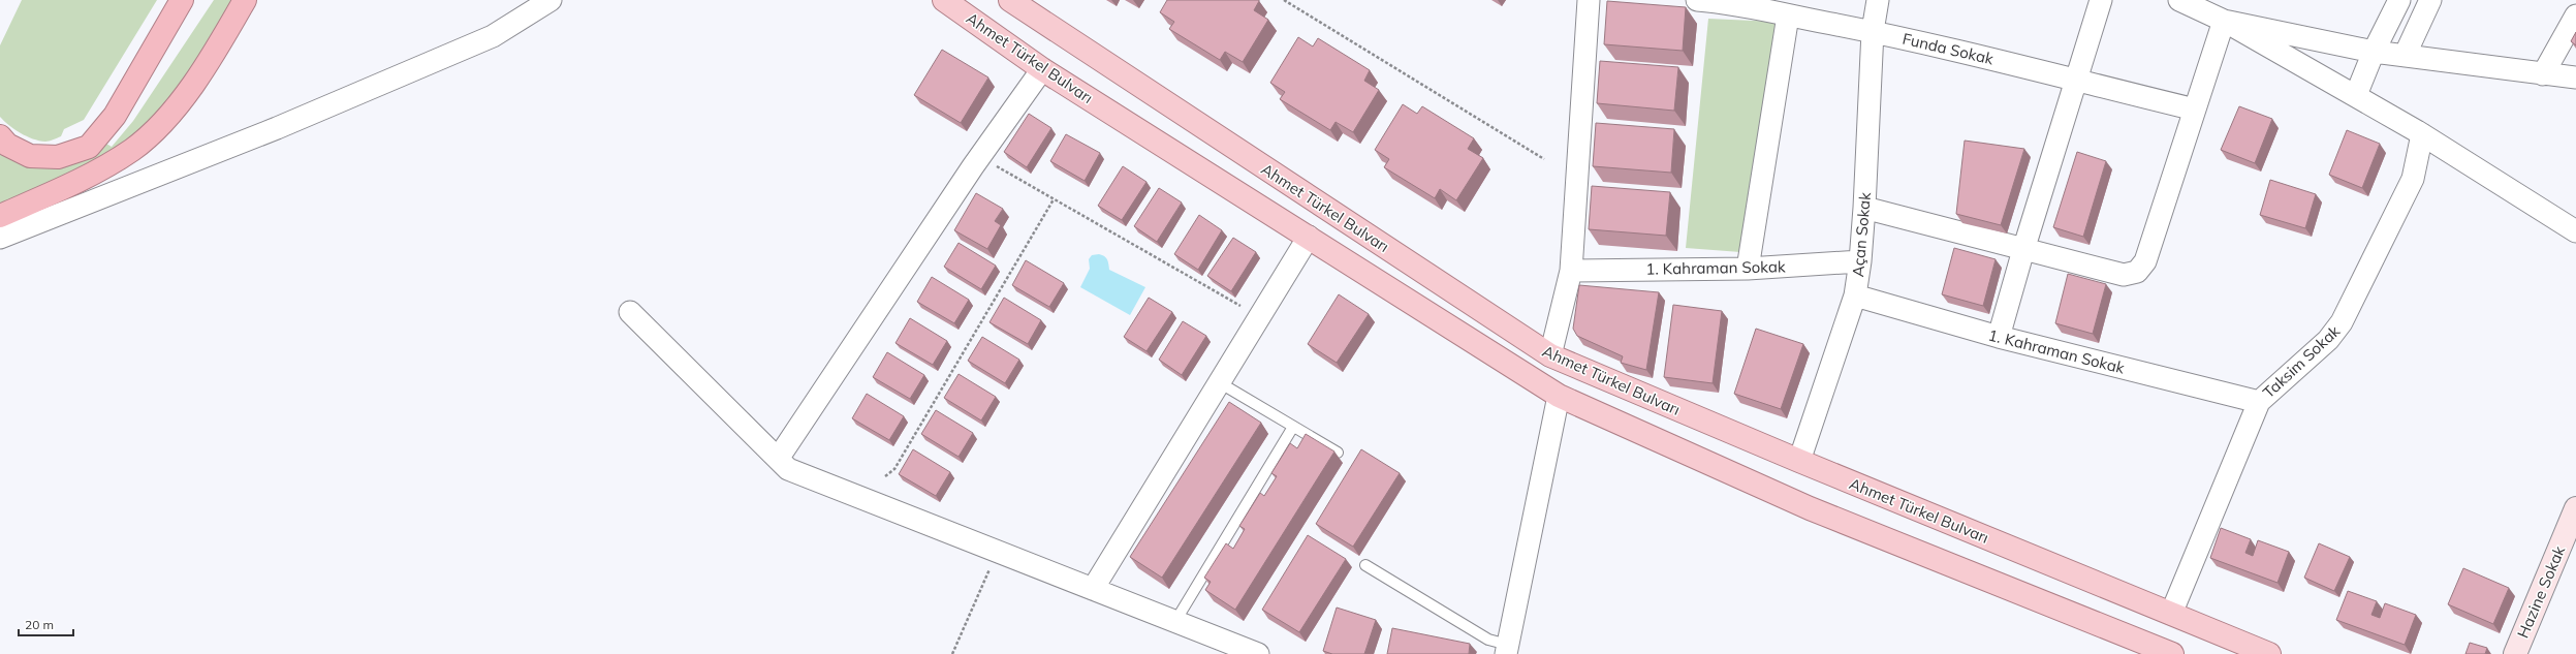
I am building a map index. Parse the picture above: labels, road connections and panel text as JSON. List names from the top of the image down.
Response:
{
  "streets": {
    "main road": ["Ahmet Türkel Bulvarı", "Hazine Sokak"],
    "street": [
      "Funda Sokak",
      "Açan Sokak",
      "1. Kahraman Sokak",
      "Taksim Sokak"
    ]
  },
  "crossings": [
    ["Funda Sokak", "Açan Sokak"],
    ["Ahmet Türkel Bulvarı", "Açan Sokak"],
    ["Ahmet Türkel Bulvarı", "Taksim Sokak"],
    ["Açan Sokak", "1. Kahraman Sokak"],
    ["1. Kahraman Sokak", "Taksim Sokak"]
  ],
  "scale_bar": "20 m"
}
